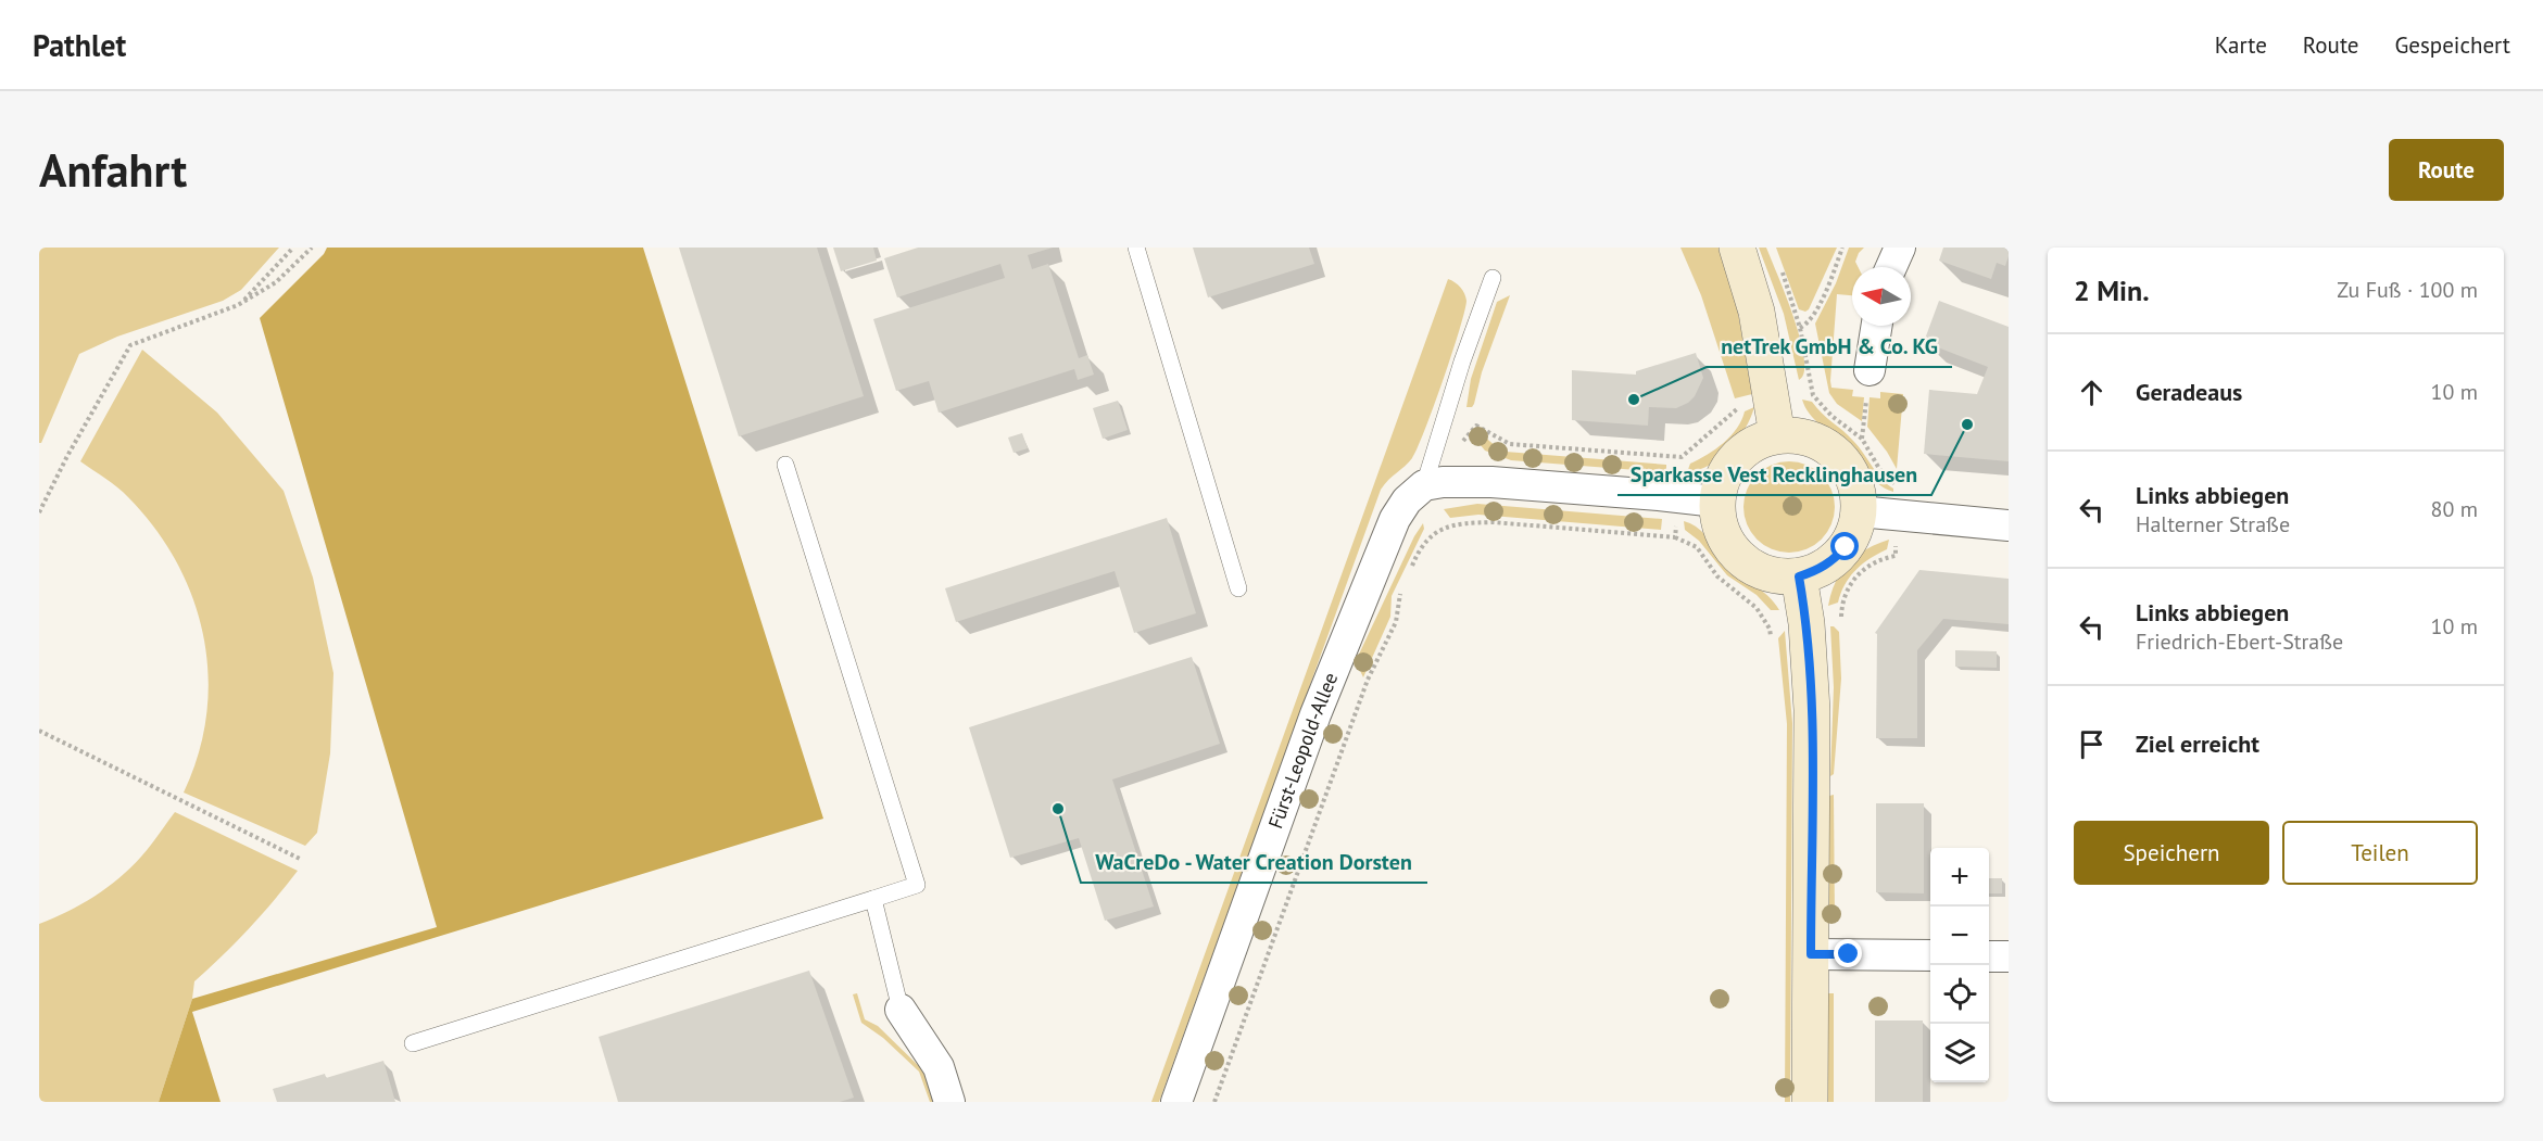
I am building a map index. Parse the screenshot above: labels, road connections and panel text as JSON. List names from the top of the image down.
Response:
{
  "streets": {
    "street": ["Fürst-Leopold-Allee"]
  },
  "places": ["netTrek GmbH & Co. KG", "Sparkasse Vest Recklinghausen", "WaCreDo - Water Creation Dorsten"],
  "north": "left",
  "page": {
    "header": "Pathlet",
    "nav": ["Karte", "Route", "Gespeichert"],
    "buttons": [
      "Route",
      ["Speichern", "Teilen"]
    ],
    "title": "Anfahrt",
    "heading": ["2 Min.", "Zu Fuß · 100 m"],
    "list": [
      ["Geradeaus", "10 m"],
      ["Links abbiegen", "Halterner Straße", "80 m"],
      ["Links abbiegen", "Friedrich-Ebert-Straße", "10 m"],
      "Ziel erreicht"
    ],
    "map_buttons": ["+", "−"]
  }
}
